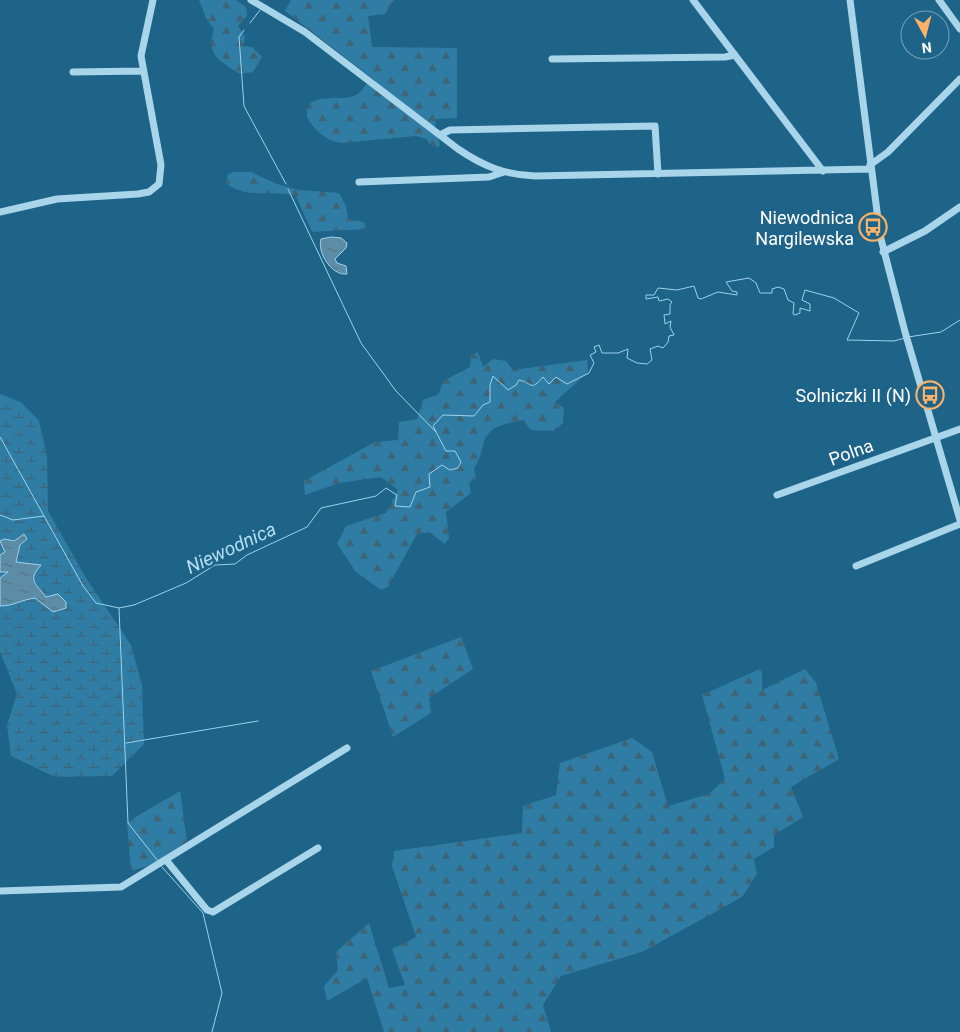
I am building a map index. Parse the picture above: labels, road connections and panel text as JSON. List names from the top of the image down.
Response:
{
  "streets": {
    "street": ["Polna"]
  },
  "water": ["Niewodnica"],
  "places": {
    "bus stop": ["Niewodnica Nargilewska", "Solniczki II (N)"]
  },
  "north": "bottom"
}
